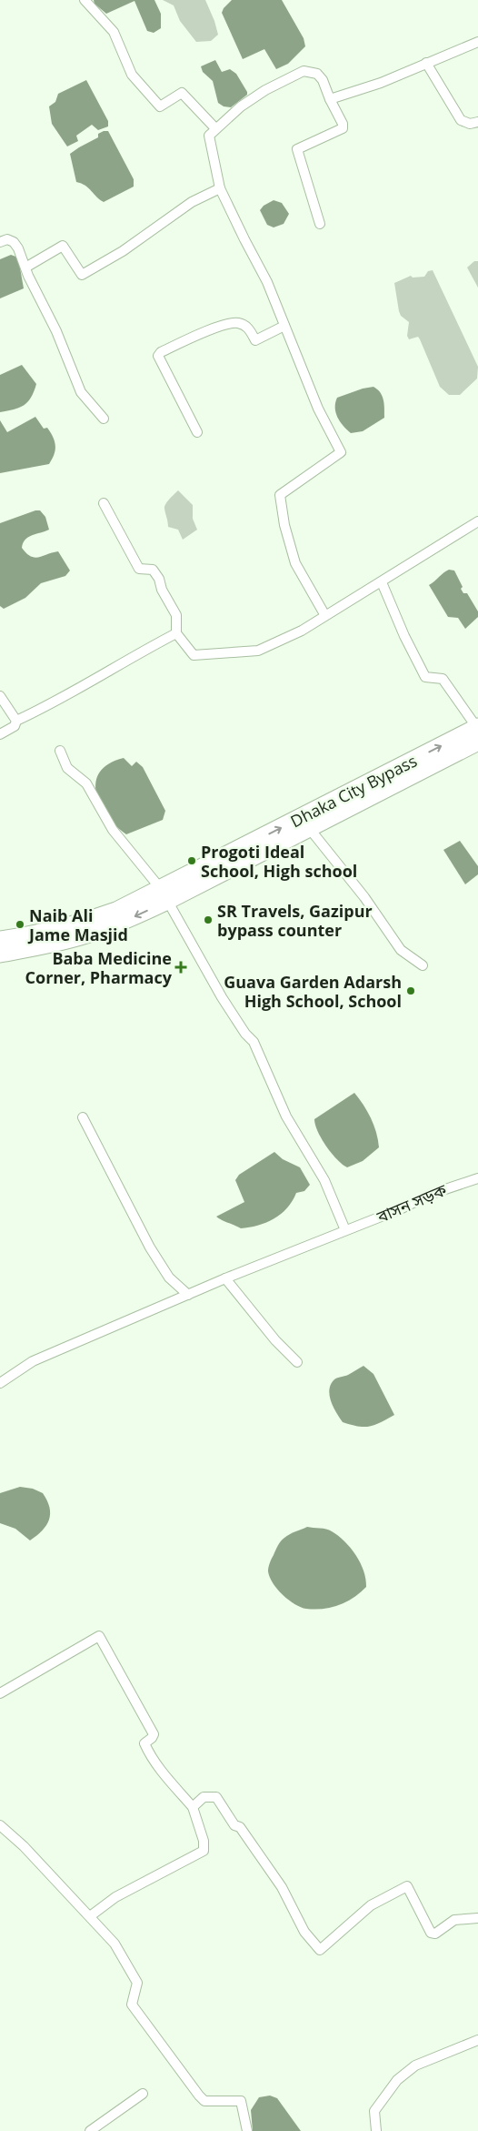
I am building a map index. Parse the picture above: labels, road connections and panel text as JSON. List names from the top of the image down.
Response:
{
  "streets": {
    "highway": ["Dhaka City Bypass"],
    "street": ["বাসন সড়ক"]
  },
  "places": {
    "other": [
      "Progoti Ideal School, High school",
      "SR Travels, Gazipur bypass counter",
      "Naib Ali Jame Masjid",
      "Guava Garden Adarsh High School, School"
    ],
    "health": ["Baba Medicine Corner, Pharmacy"]
  }
}
